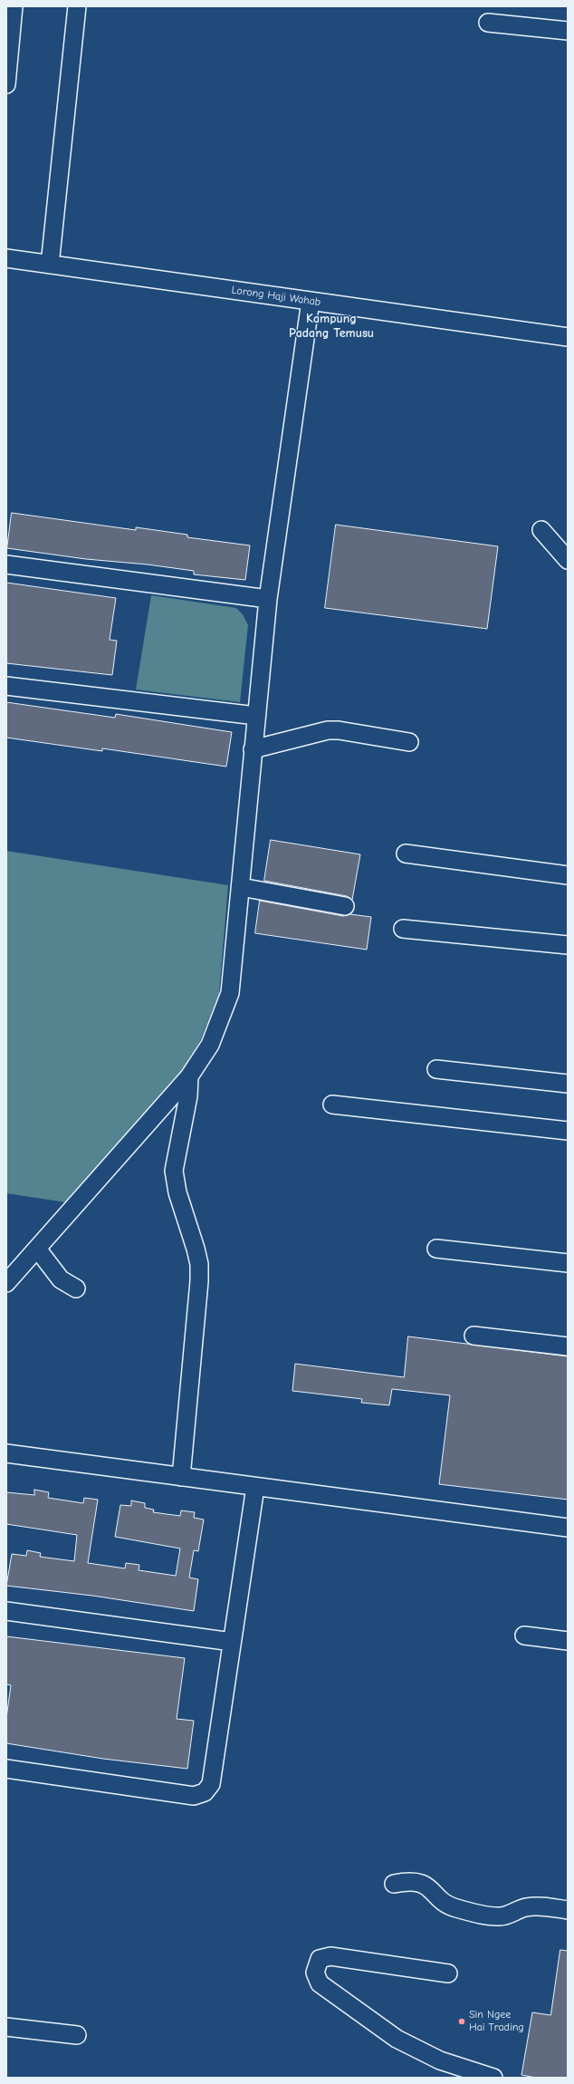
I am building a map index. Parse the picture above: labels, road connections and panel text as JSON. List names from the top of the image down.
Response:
{
  "streets": {
    "street": ["Lorong Haji Wahab"]
  },
  "districts": ["Kampung Padang Temusu"],
  "places": ["Sin Ngee Hai Trading"]
}
